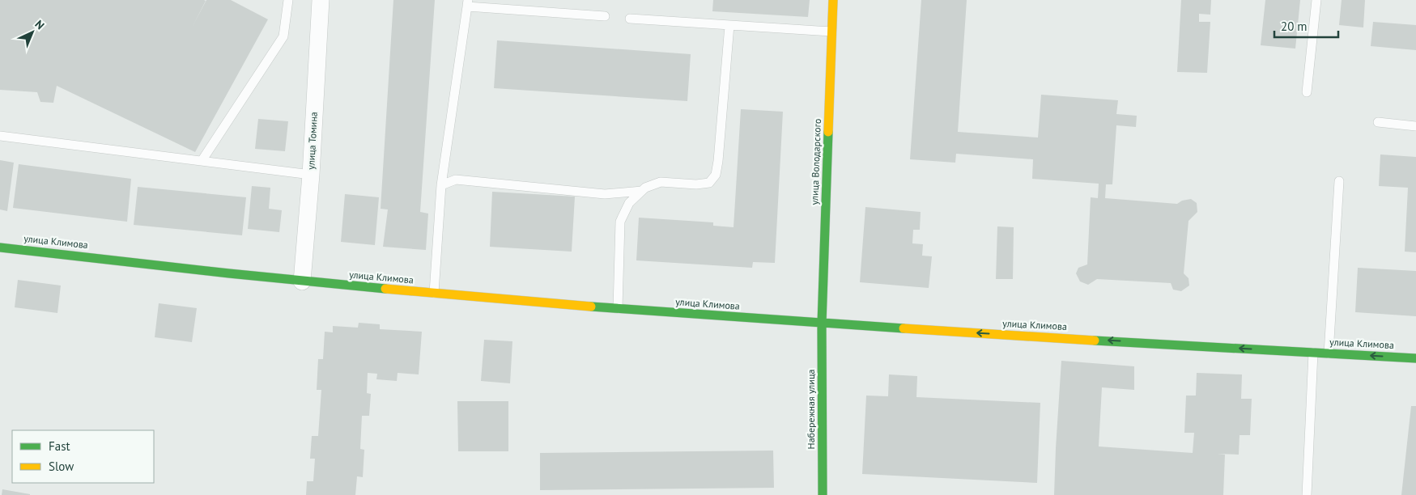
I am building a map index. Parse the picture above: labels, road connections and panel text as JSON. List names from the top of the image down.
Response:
{
  "streets": {
    "street": [
      "улица Томина",
      "улица Володарского",
      "улица Климова",
      "Набережная улица"
    ]
  },
  "crossings": [
    ["улица Томина", "улица Климова"],
    ["улица Володарского", "улица Климова"],
    ["улица Володарского", "Набережная улица"],
    ["улица Климова", "Набережная улица"]
  ],
  "one_way": ["улица Климова"],
  "legend": ["Fast", "Slow"],
  "scale_bar": "20 m",
  "north": "top right"
}
